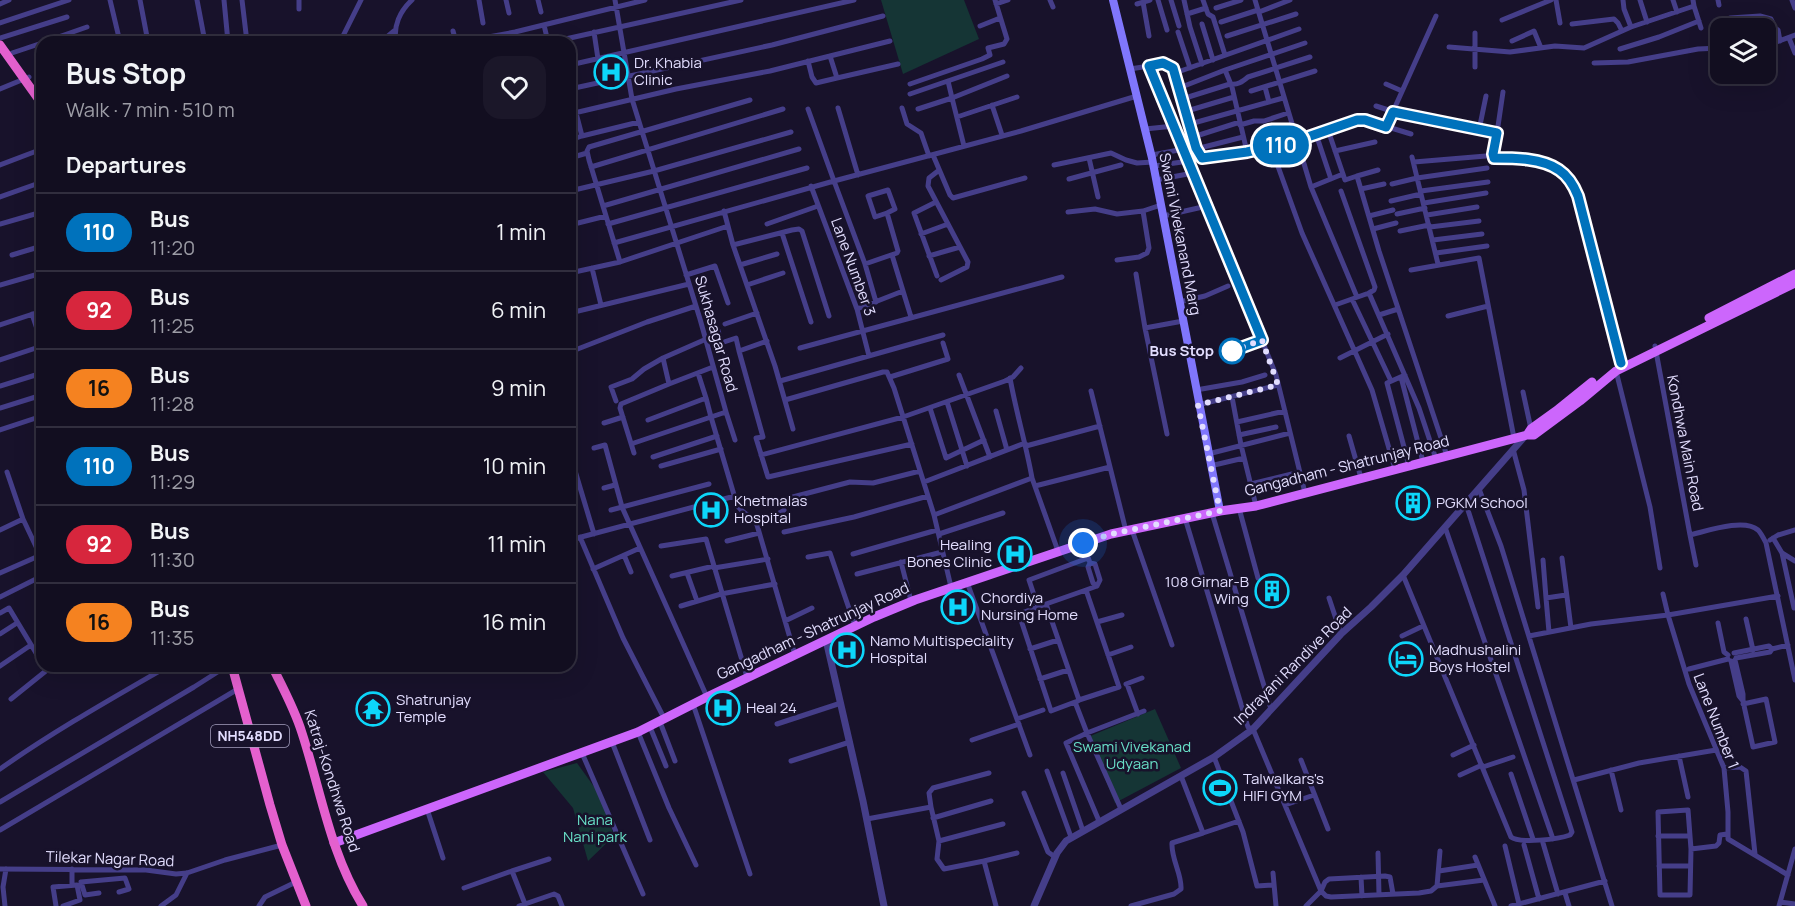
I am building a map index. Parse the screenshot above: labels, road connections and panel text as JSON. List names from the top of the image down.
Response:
{
  "streets": {
    "highway": ["NH548DD", "Katraj-Kondhwa Road"],
    "main road": ["Swami Vivekanand Marg", "Gangadham - Shatrunjay Road"],
    "street": [
      "Lane Number 3",
      "Sukhasagar Road",
      "Kondhwa Main Road",
      "Indrayani Randive Road",
      "Lane Number 1",
      "Tilekar Nagar Road"
    ]
  },
  "crossings": [
    ["Swami Vivekanand Marg", "Gangadham - Shatrunjay Road"],
    ["Kondhwa Main Road", "Gangadham - Shatrunjay Road"],
    ["Gangadham - Shatrunjay Road", "Indrayani Randive Road"],
    ["Gangadham - Shatrunjay Road", "Katraj-Kondhwa Road"],
    ["NH548DD", "Tilekar Nagar Road"]
  ],
  "parks": ["Swami Vivekanad Udyaan", "Nana Nani park"],
  "places": {
    "hospital": [
      "Dr. Khabia Clinic",
      "Khetmalas Hospital",
      "Healing Bones Clinic",
      "Chordiya Nursing Home",
      "Namo Multispeciality Hospital",
      "Heal 24"
    ],
    "other": ["Bus Stop"],
    "building": ["PGKM School", "108 Girnar-B Wing"],
    "hotel": ["Madhushalini Boys Hostel"],
    "temple": ["Shatrunjay Temple"],
    "sports": ["Talwalkars's HIFI GYM"]
  },
  "lines": ["bus line 110"],
  "page": {
    "on_map": "110",
    "heading": [
      ["Bus Stop", "Walk · 7 min · 510 m"],
      "Departures"
    ],
    "list": [
      {
        "mark": "110",
        "name": "Bus",
        "note": "11:20",
        "value": "1 min"
      },
      {
        "mark": "92",
        "name": "Bus",
        "note": "11:25",
        "value": "6 min"
      },
      {
        "mark": "16",
        "name": "Bus",
        "note": "11:28",
        "value": "9 min"
      },
      {
        "mark": "110",
        "name": "Bus",
        "note": "11:29",
        "value": "10 min"
      },
      {
        "mark": "92",
        "name": "Bus",
        "note": "11:30",
        "value": "11 min"
      },
      {
        "mark": "16",
        "name": "Bus",
        "note": "11:35",
        "value": "16 min"
      }
    ]
  }
}
